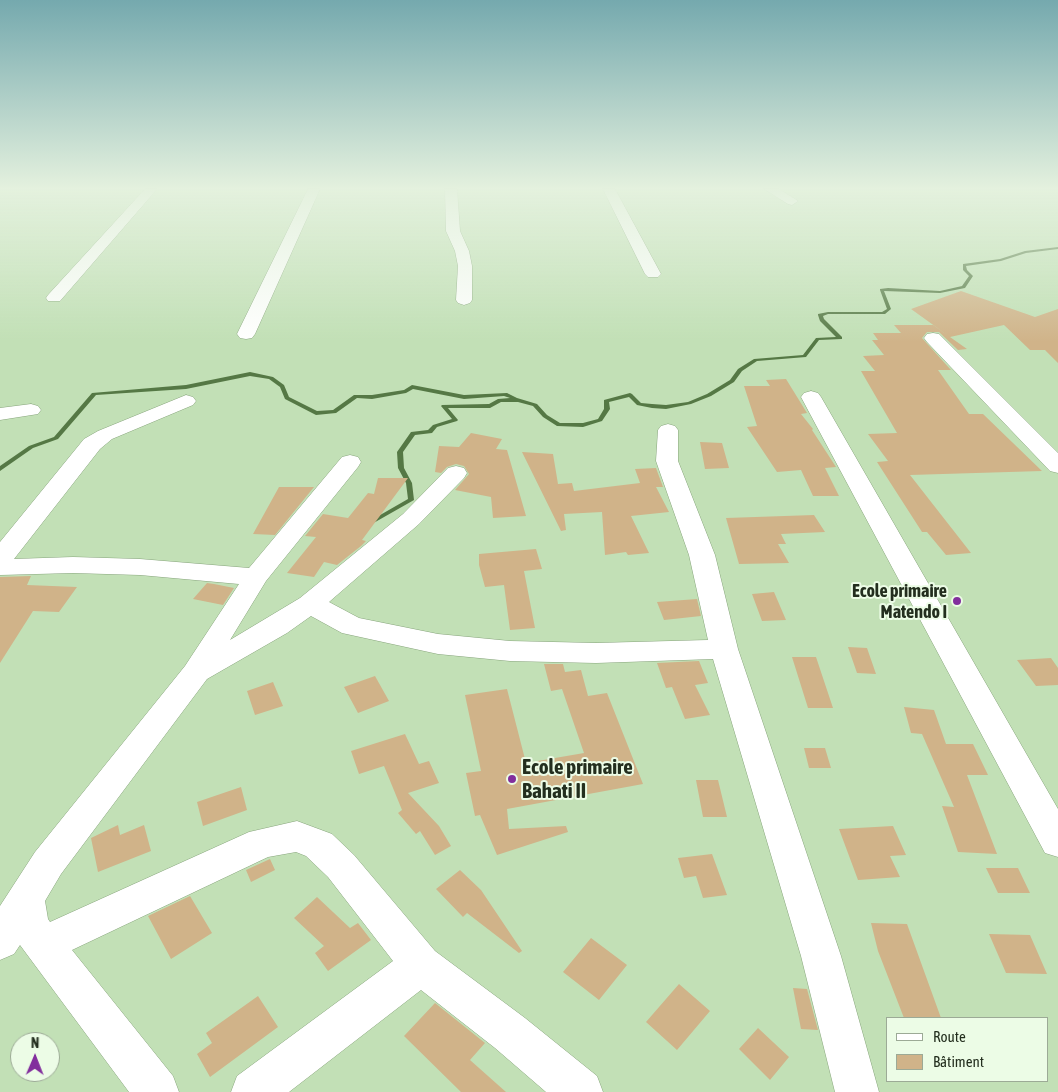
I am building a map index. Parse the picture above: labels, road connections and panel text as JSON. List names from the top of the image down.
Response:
{
  "places": ["Ecole primaire Matendo I", "Ecole primaire Bahati II"],
  "legend": ["Route", "Bâtiment"],
  "north": "top"
}
